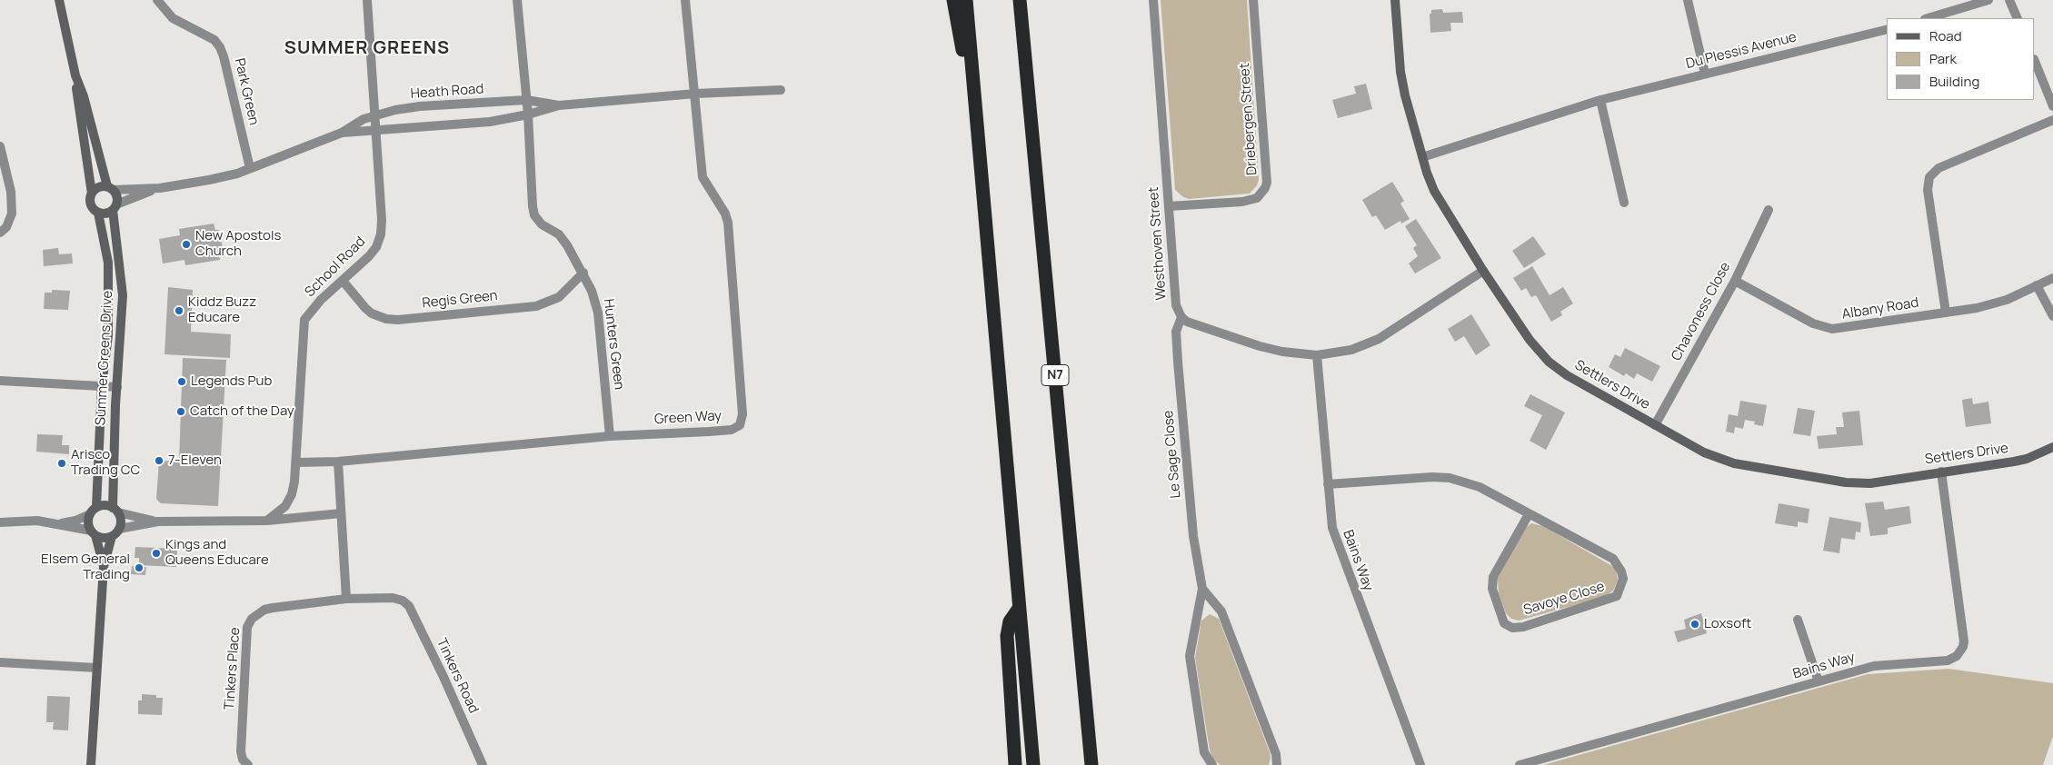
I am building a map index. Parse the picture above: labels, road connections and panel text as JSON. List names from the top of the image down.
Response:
{
  "streets": {
    "highway": ["N7"],
    "street": [
      "Du Plessis Avenue",
      "Park Green",
      "Heath Road",
      "Driebergen Street",
      "Westhoven Street",
      "School Road",
      "Regis Green",
      "Albany Road",
      "Chavoness Close",
      "Hunters Green",
      "Summer Greens Drive",
      "Settlers Drive",
      "Green Way",
      "Le Sage Close",
      "Bains Way",
      "Savoye Close",
      "Tinkers Place",
      "Tinkers Road"
    ]
  },
  "crossings": [
    ["Du Plessis Avenue", "Settlers Drive"],
    ["Park Green", "Heath Road"],
    ["Heath Road", "School Road"],
    ["Heath Road", "Hunters Green"],
    ["Heath Road", "Summer Greens Drive"],
    ["Heath Road", "Green Way"],
    ["Driebergen Street", "Westhoven Street"],
    ["Westhoven Street", "Le Sage Close"],
    ["School Road", "Regis Green"],
    ["School Road", "Green Way"],
    ["Regis Green", "Hunters Green"],
    ["Albany Road", "Chavoness Close"],
    ["Chavoness Close", "Settlers Drive"],
    ["Hunters Green", "Green Way"],
    ["Settlers Drive", "Bains Way"],
    ["Bains Way", "Savoye Close"],
    ["Tinkers Place", "Tinkers Road"]
  ],
  "districts": ["SUMMER GREENS"],
  "places": [
    "New Apostols Church",
    "Kiddz Buzz Educare",
    "Legends Pub",
    "Catch of the Day",
    "7-Eleven",
    "Arisco Trading CC",
    "Kings and Queens Educare",
    "Elsem General Trading",
    "Loxsoft"
  ],
  "legend": ["Road", "Park", "Building"]
}
